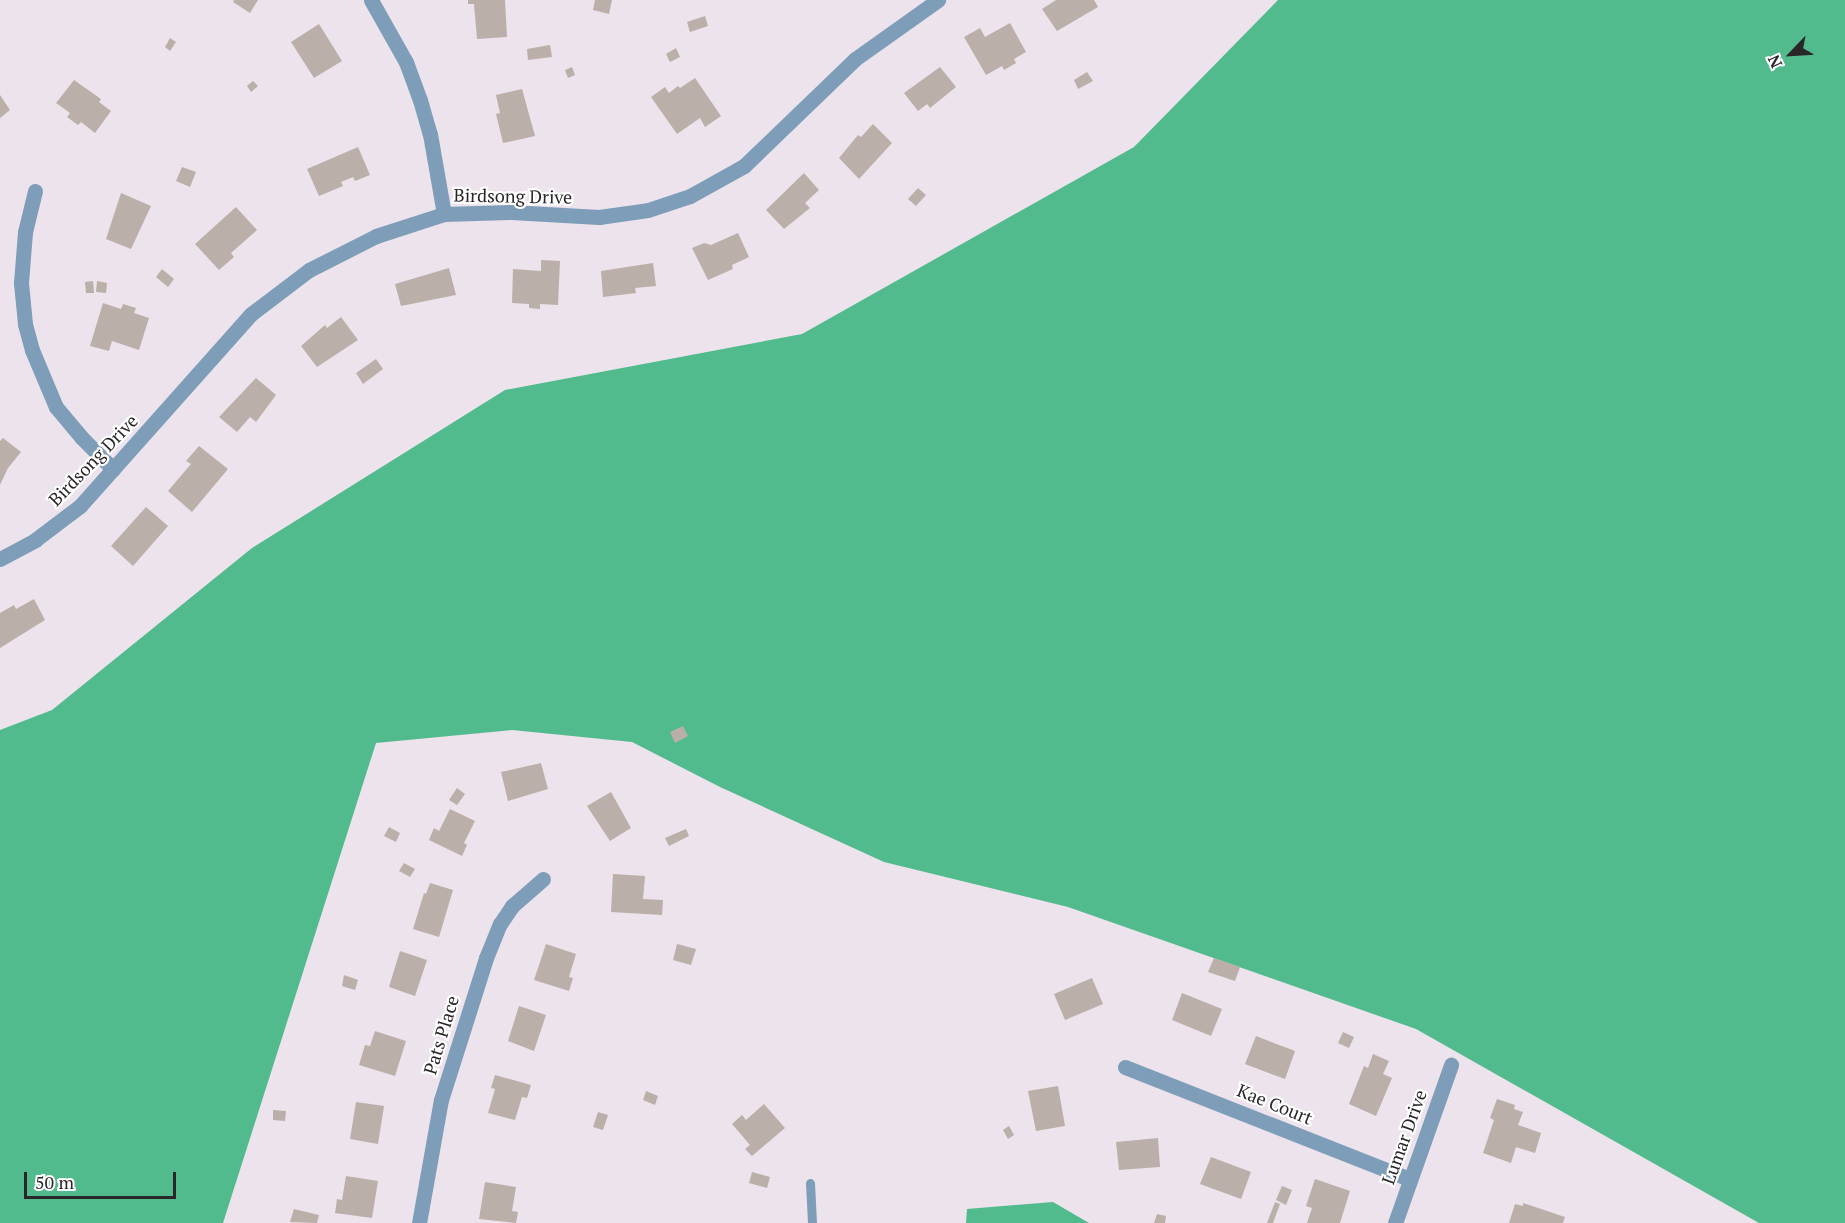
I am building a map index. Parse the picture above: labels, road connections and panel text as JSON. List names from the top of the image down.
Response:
{
  "streets": {
    "street": [
      "Birdsong Drive",
      "Pats Place",
      "Kae Court",
      "Lumar Drive"
    ]
  },
  "crossings": [
    ["Kae Court", "Lumar Drive"]
  ],
  "scale_bar": "50 m",
  "north": "bottom left"
}
